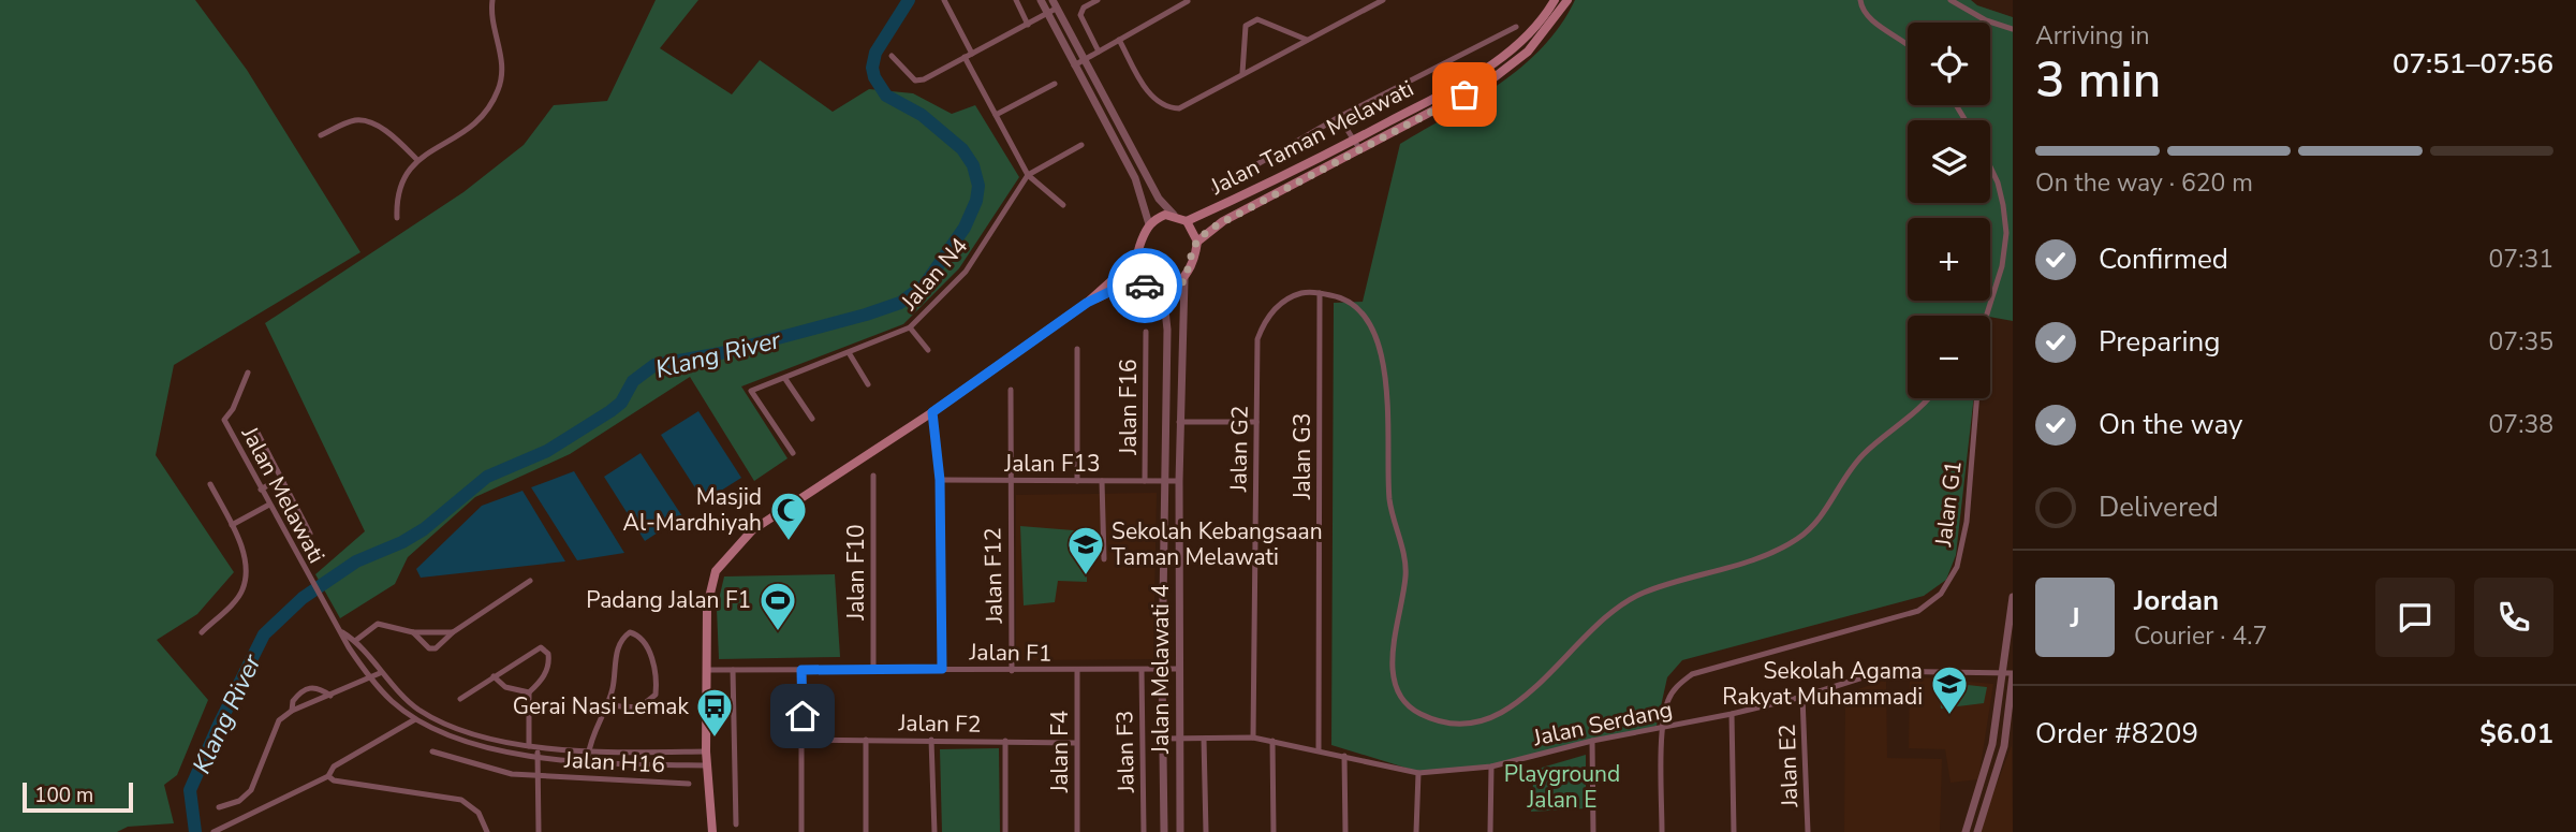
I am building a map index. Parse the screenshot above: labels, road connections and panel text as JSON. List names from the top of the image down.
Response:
{
  "streets": {
    "main road": ["Jalan Taman Melawati"],
    "street": [
      "Jalan N4",
      "Jalan F16",
      "Jalan G2",
      "Jalan G3",
      "Jalan F13",
      "Jalan Melawati",
      "Jalan G1",
      "Jalan F10",
      "Jalan F12",
      "Jalan F1",
      "Jalan Melawati 4",
      "Jalan F2",
      "Jalan Serdang",
      "Jalan F4",
      "Jalan F3",
      "Jalan H16",
      "Jalan E2"
    ]
  },
  "crossings": [
    ["Jalan Taman Melawati", "Jalan Melawati 4"],
    ["Jalan F16", "Jalan F13"],
    ["Jalan G2", "Jalan G3"],
    ["Jalan G2", "Jalan Serdang"],
    ["Jalan G3", "Jalan Serdang"],
    ["Jalan F13", "Jalan F12"],
    ["Jalan F13", "Jalan Melawati 4"],
    ["Jalan G1", "Jalan Serdang"],
    ["Jalan F10", "Jalan F1"],
    ["Jalan F12", "Jalan F1"],
    ["Jalan F1", "Jalan Melawati 4"],
    ["Jalan F1", "Jalan F4"],
    ["Jalan F1", "Jalan F3"],
    ["Jalan Melawati 4", "Jalan Serdang"],
    ["Jalan F2", "Jalan F4"],
    ["Jalan Serdang", "Jalan E2"]
  ],
  "water": ["Klang River"],
  "parks": ["Playground Jalan E"],
  "places": {
    "mosque": ["Masjid Al-Mardhiyah"],
    "school or university": ["Sekolah Kebangsaan Taman Melawati", "Sekolah Agama Rakyat Muhammadi"],
    "sports": ["Padang Jalan F1"],
    "bus stop": ["Gerai Nasi Lemak"]
  },
  "scale_bar": "100 m",
  "page": {
    "heading": ["3 min", "Arriving in", "07:51–07:56"],
    "panel": [
      "Jordan",
      "Courier · 4.7",
      "Order #8209",
      "$6.01"
    ],
    "map_buttons": ["+", "−"],
    "bar": "On the way · 620 m",
    "list": [
      ["Confirmed", "07:31"],
      ["Preparing", "07:35"],
      ["On the way", "07:38"],
      "Delivered"
    ],
    "round": "J",
    "scale": "100 m"
  }
}
